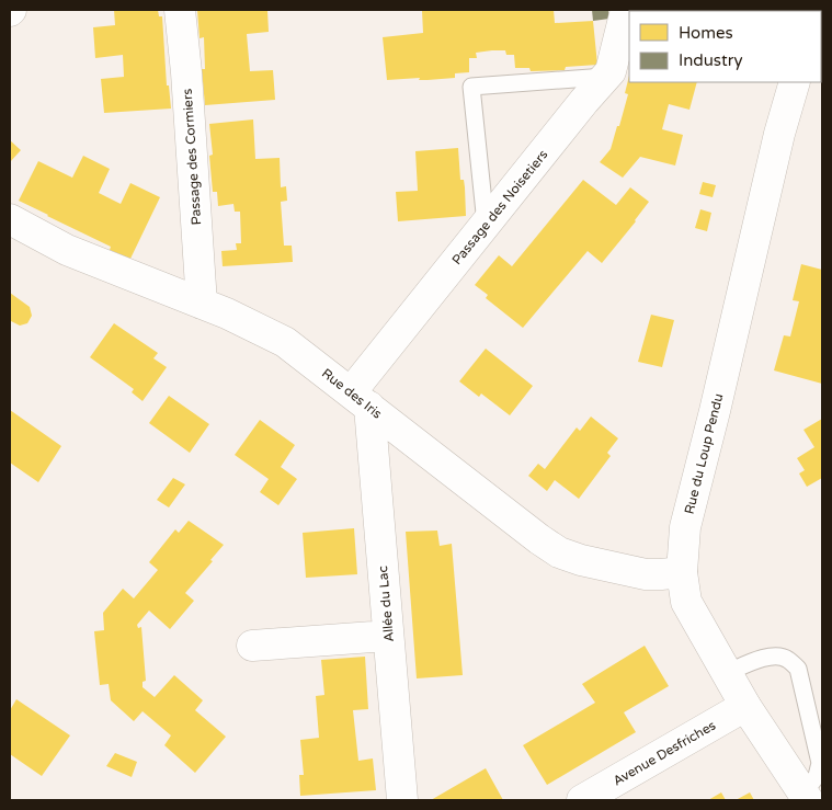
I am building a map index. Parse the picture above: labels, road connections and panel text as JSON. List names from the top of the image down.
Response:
{
  "streets": {
    "street": [
      "Passage des Cormiers",
      "Passage des Noisetiers",
      "Rue des Iris",
      "Rue du Loup Pendu",
      "Allée du Lac",
      "Avenue Desfriches"
    ]
  },
  "crossings": [
    ["Passage des Cormiers", "Rue des Iris"],
    ["Passage des Noisetiers", "Rue des Iris"],
    ["Passage des Noisetiers", "Allée du Lac"],
    ["Rue des Iris", "Rue du Loup Pendu"],
    ["Rue des Iris", "Allée du Lac"],
    ["Rue du Loup Pendu", "Avenue Desfriches"]
  ],
  "legend": ["Homes", "Industry"]
}
